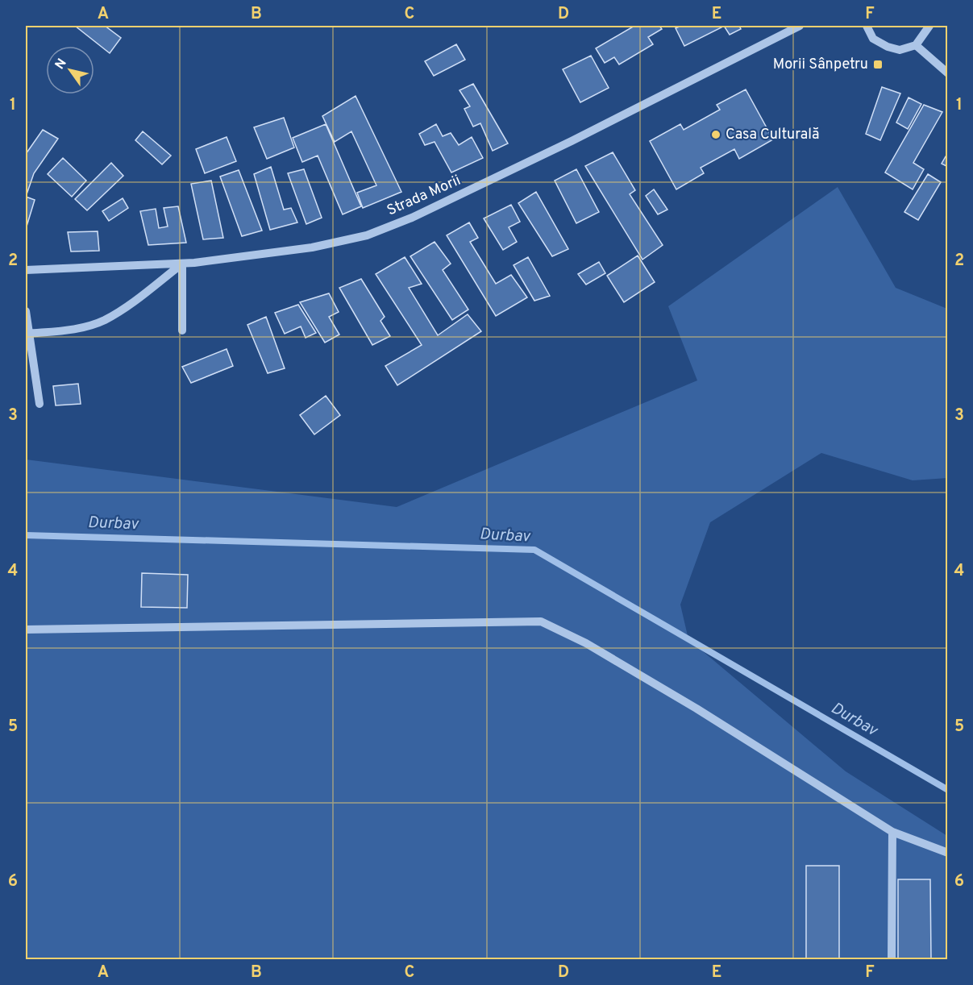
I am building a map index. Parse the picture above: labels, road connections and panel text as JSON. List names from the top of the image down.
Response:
{
  "streets": {
    "street": ["Strada Morii"]
  },
  "water": ["Durbav"],
  "places": {
    "transit": ["Morii Sânpetru"],
    "other": ["Casa Culturală"]
  },
  "north": "top left",
  "grid": {
    "columns": [
      "A",
      "B",
      "C",
      "D",
      "E",
      "F"
    ],
    "rows": [
      "1",
      "2",
      "3",
      "4",
      "5",
      "6"
    ]
  }
}
